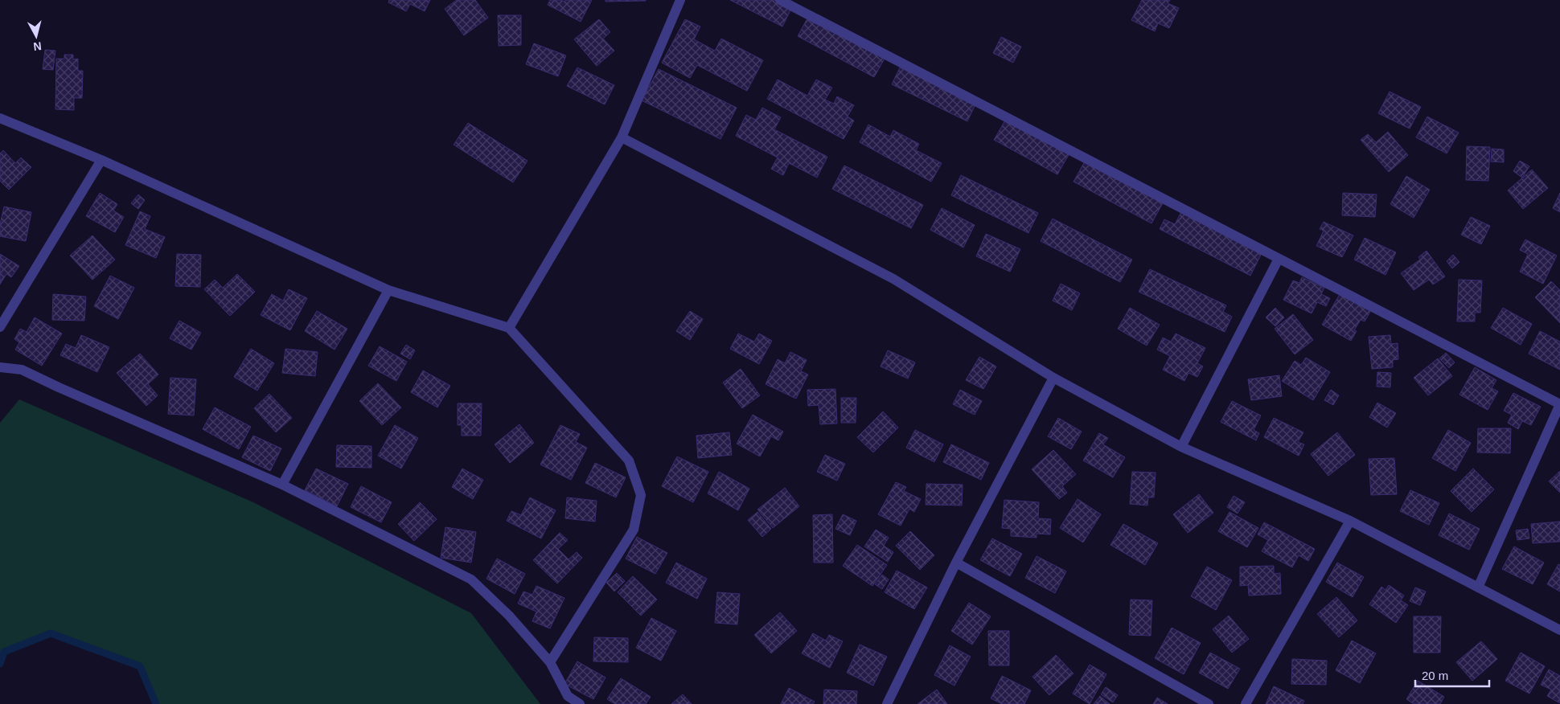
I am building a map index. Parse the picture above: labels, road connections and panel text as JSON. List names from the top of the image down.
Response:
{
  "scale_bar": "20 m",
  "north": "bottom"
}
